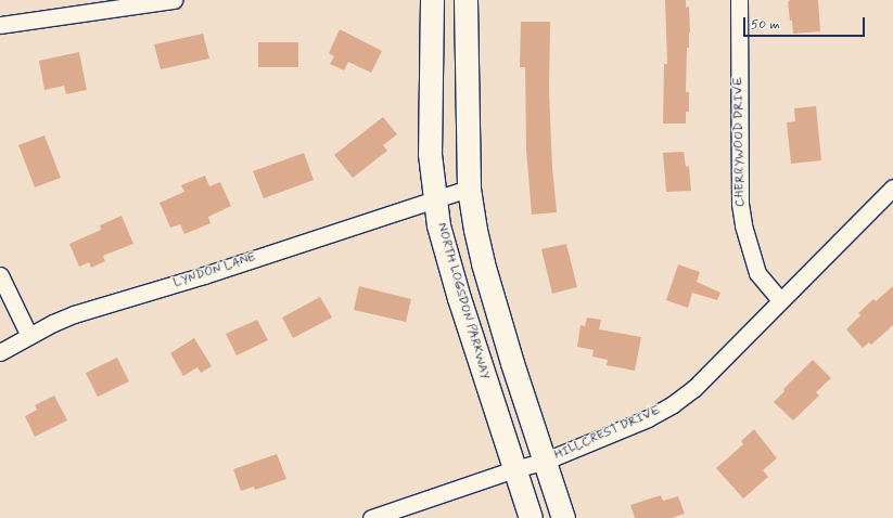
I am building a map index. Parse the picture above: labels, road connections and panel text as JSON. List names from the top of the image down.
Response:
{
  "streets": {
    "main road": ["NORTH LOGSDON PARKWAY"],
    "street": ["CHERRYWOOD DRIVE", "LYNDON LANE", "HILLCREST DRIVE"]
  },
  "crossings": [
    ["CHERRYWOOD DRIVE", "HILLCREST DRIVE"],
    ["LYNDON LANE", "NORTH LOGSDON PARKWAY"],
    ["NORTH LOGSDON PARKWAY", "HILLCREST DRIVE"]
  ],
  "scale_bar": "50 m"
}
